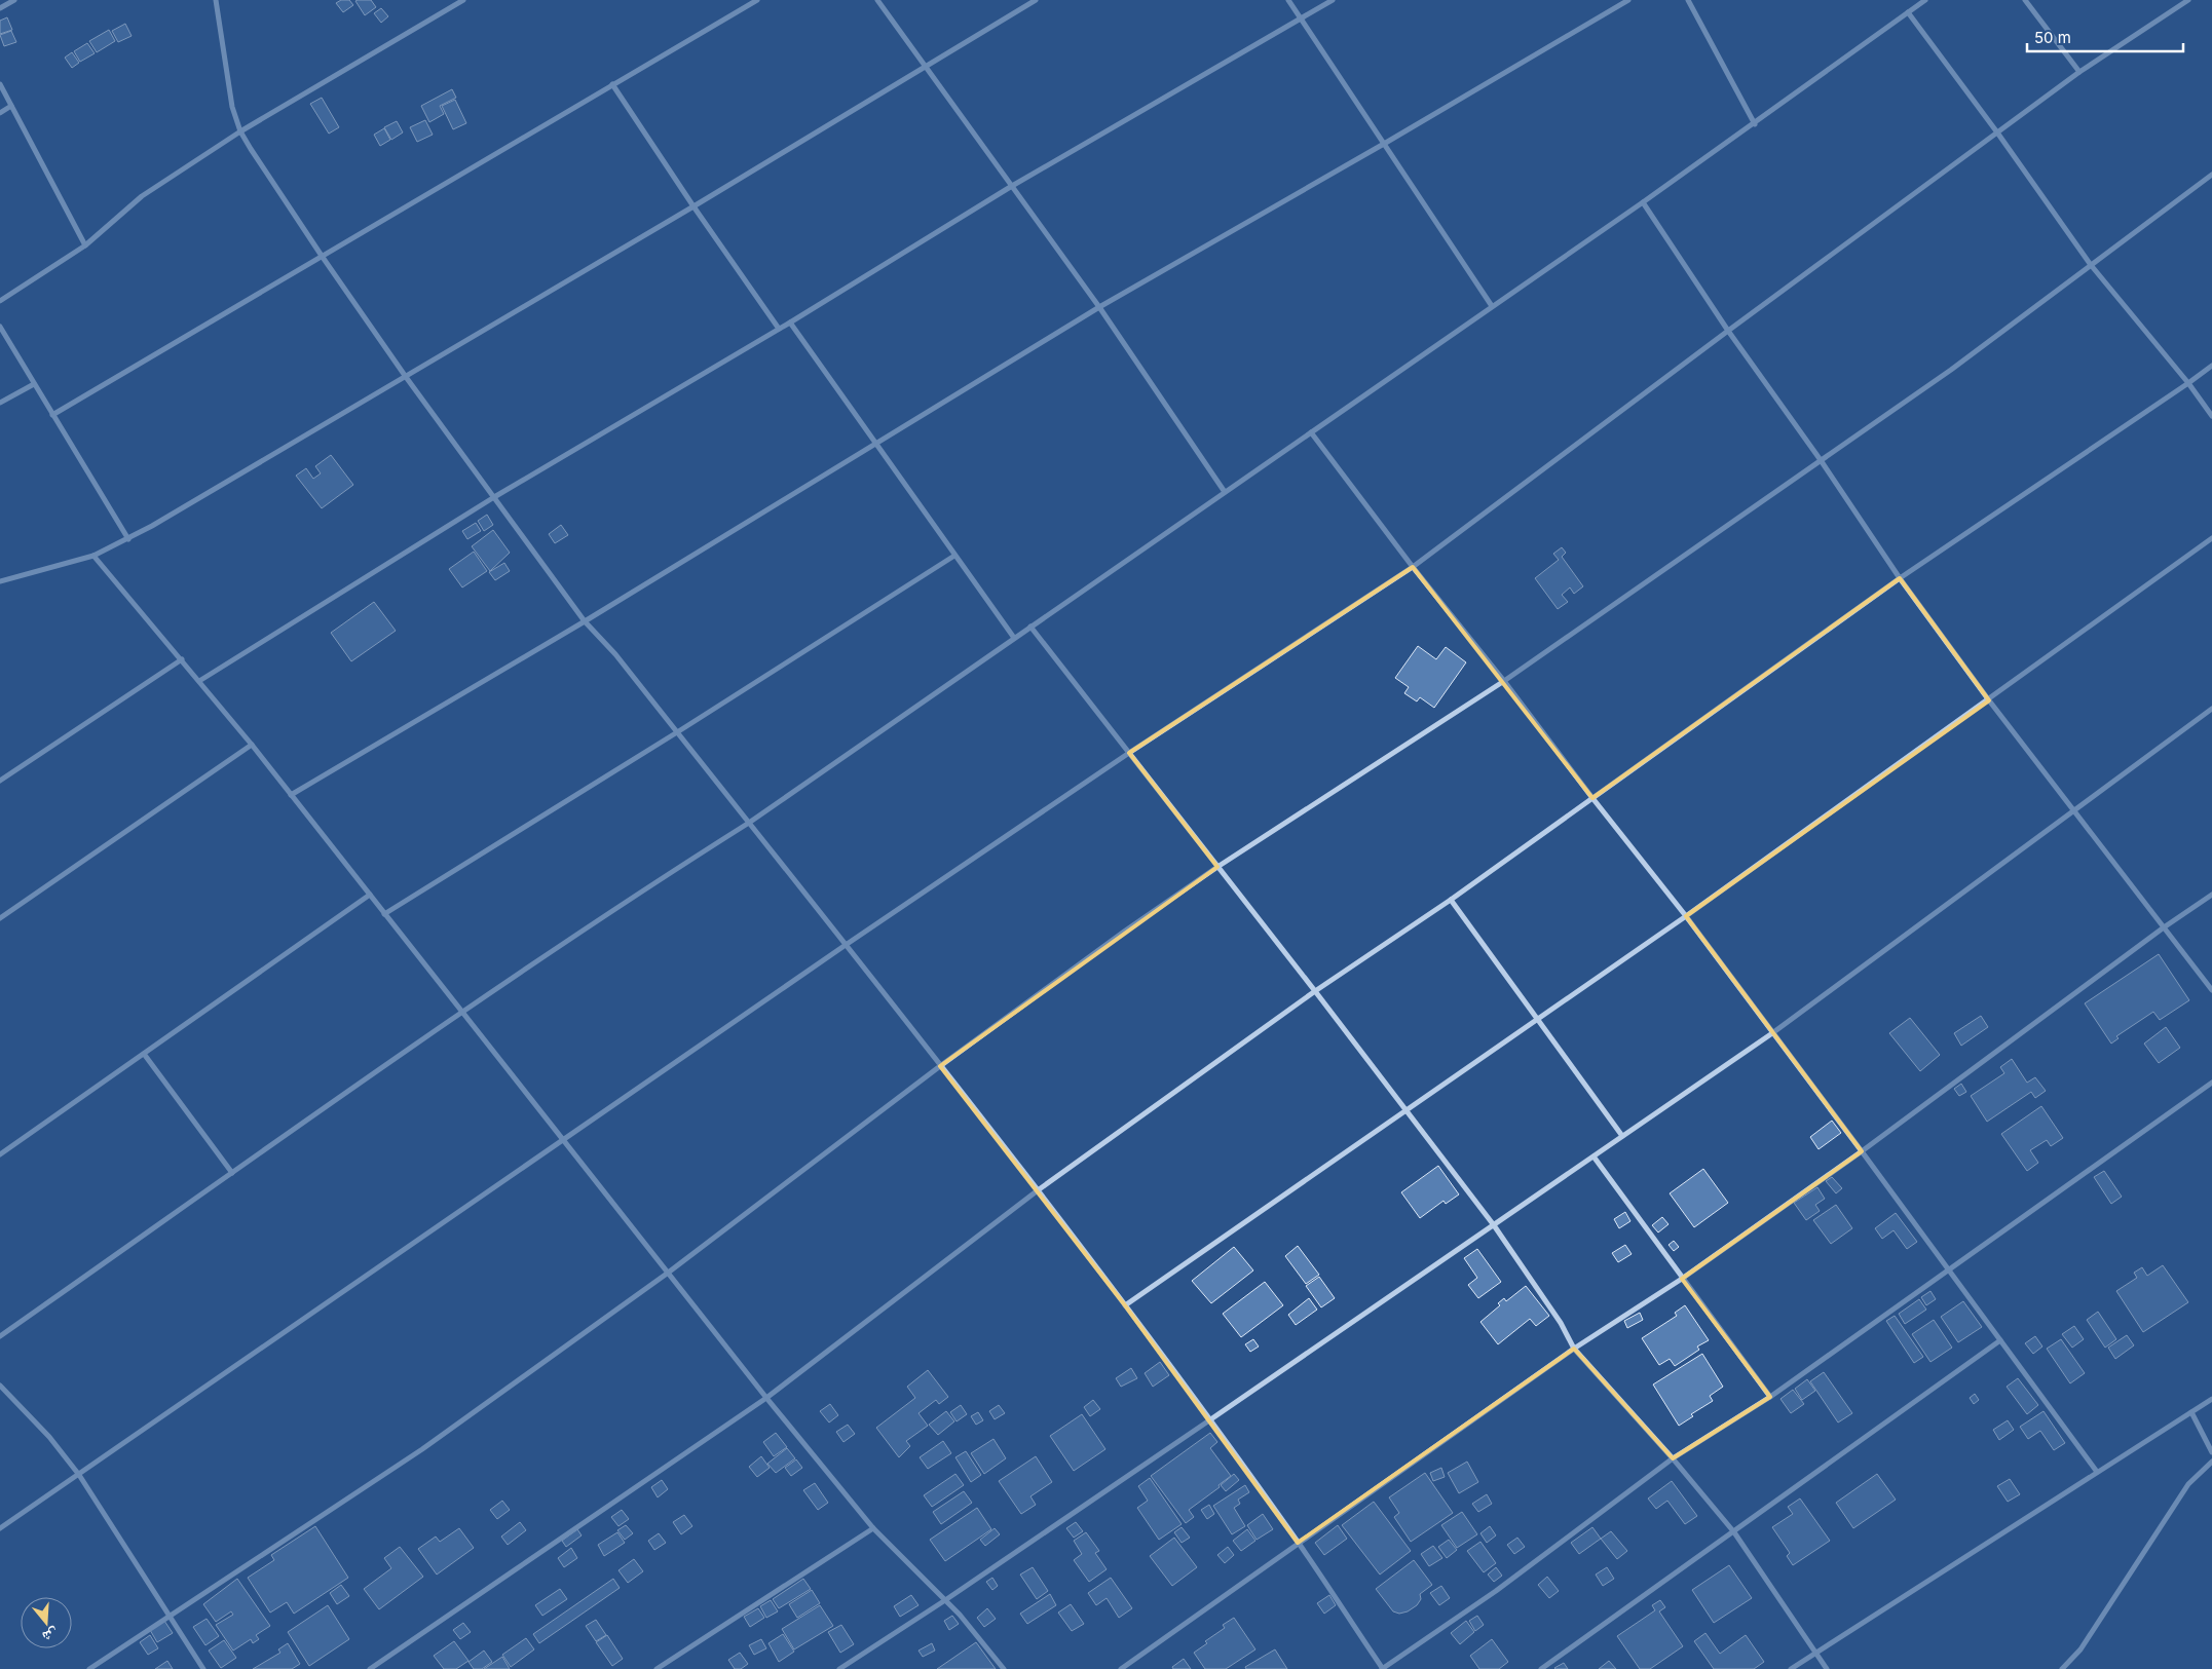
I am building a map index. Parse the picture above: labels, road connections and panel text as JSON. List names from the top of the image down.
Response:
{
  "scale_bar": "50 m",
  "north": "bottom"
}
